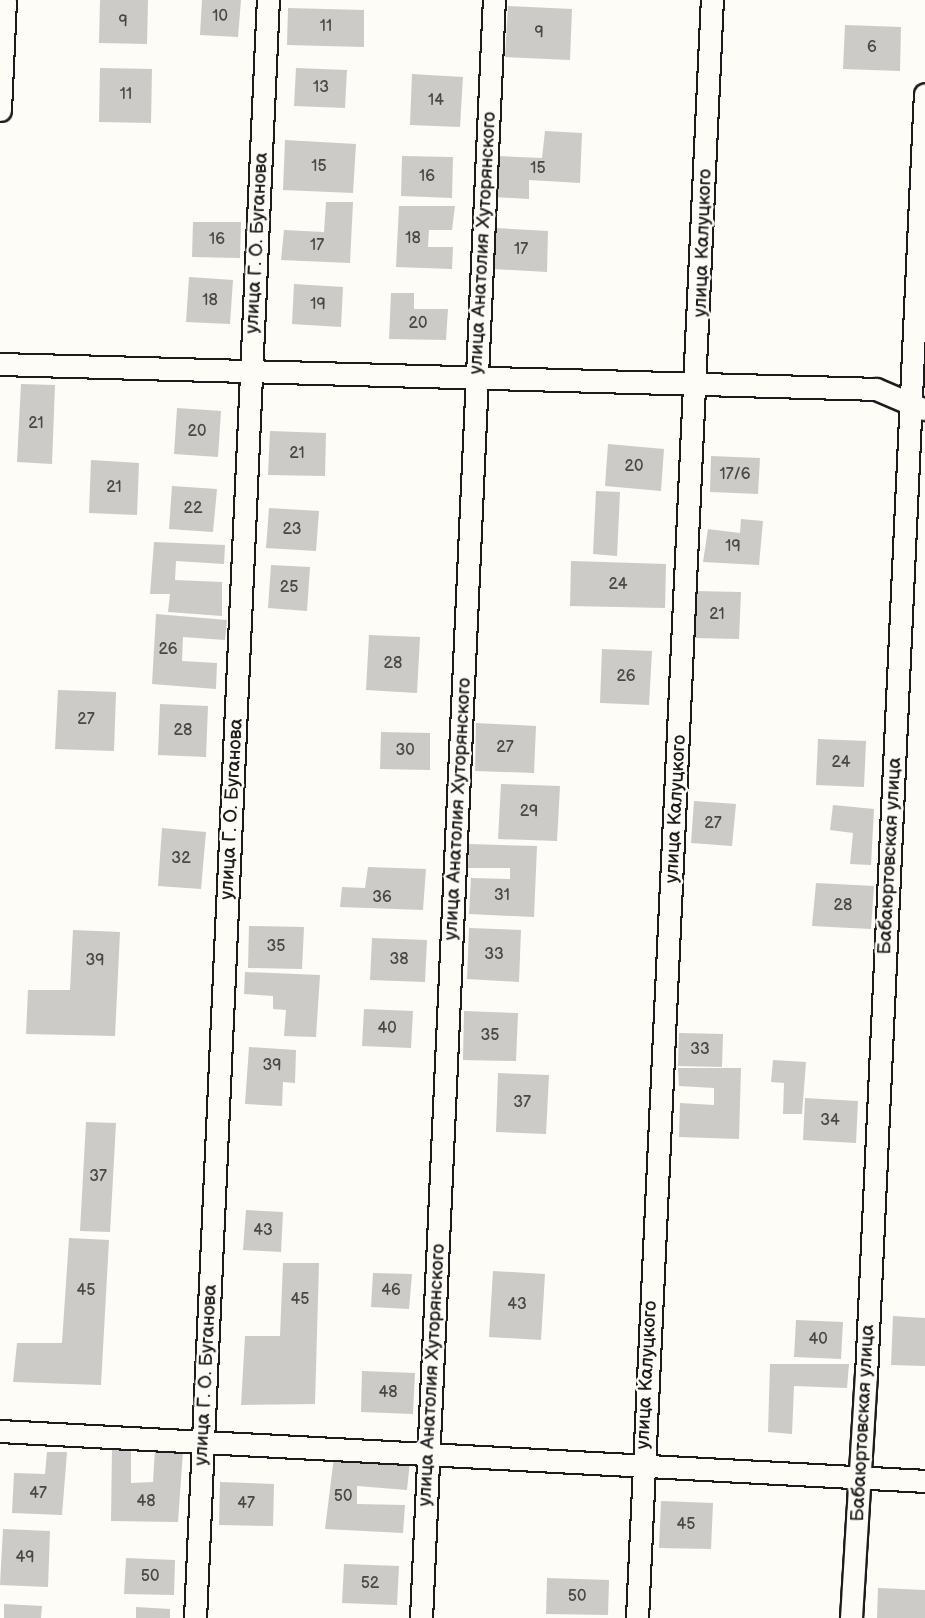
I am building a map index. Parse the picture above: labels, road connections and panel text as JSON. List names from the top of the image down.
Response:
{
  "streets": {
    "street": [
      "улица Г. О. Буганова",
      "улица Анатолия Хуторянского",
      "улица Калуцкого",
      "Бабаюртовская улица"
    ]
  },
  "house_numbers": [
    "10",
    "9",
    "11",
    "9",
    "6",
    "13",
    "11",
    "14",
    "15",
    "15",
    "16",
    "18",
    "16",
    "17",
    "17",
    "18",
    "19",
    "20",
    "21",
    "20",
    "21",
    "20",
    "17/6",
    "21",
    "22",
    "23",
    "19",
    "24",
    "25",
    "21",
    "26",
    "28",
    "26",
    "27",
    "28",
    "27",
    "30",
    "24",
    "29",
    "27",
    "32",
    "31",
    "36",
    "28",
    "35",
    "33",
    "38",
    "39",
    "40",
    "35",
    "33",
    "39",
    "37",
    "34",
    "37",
    "43",
    "45",
    "46",
    "45",
    "43",
    "40",
    "48",
    "47",
    "50",
    "48",
    "47",
    "45",
    "49",
    "50",
    "52",
    "50"
  ]
}
